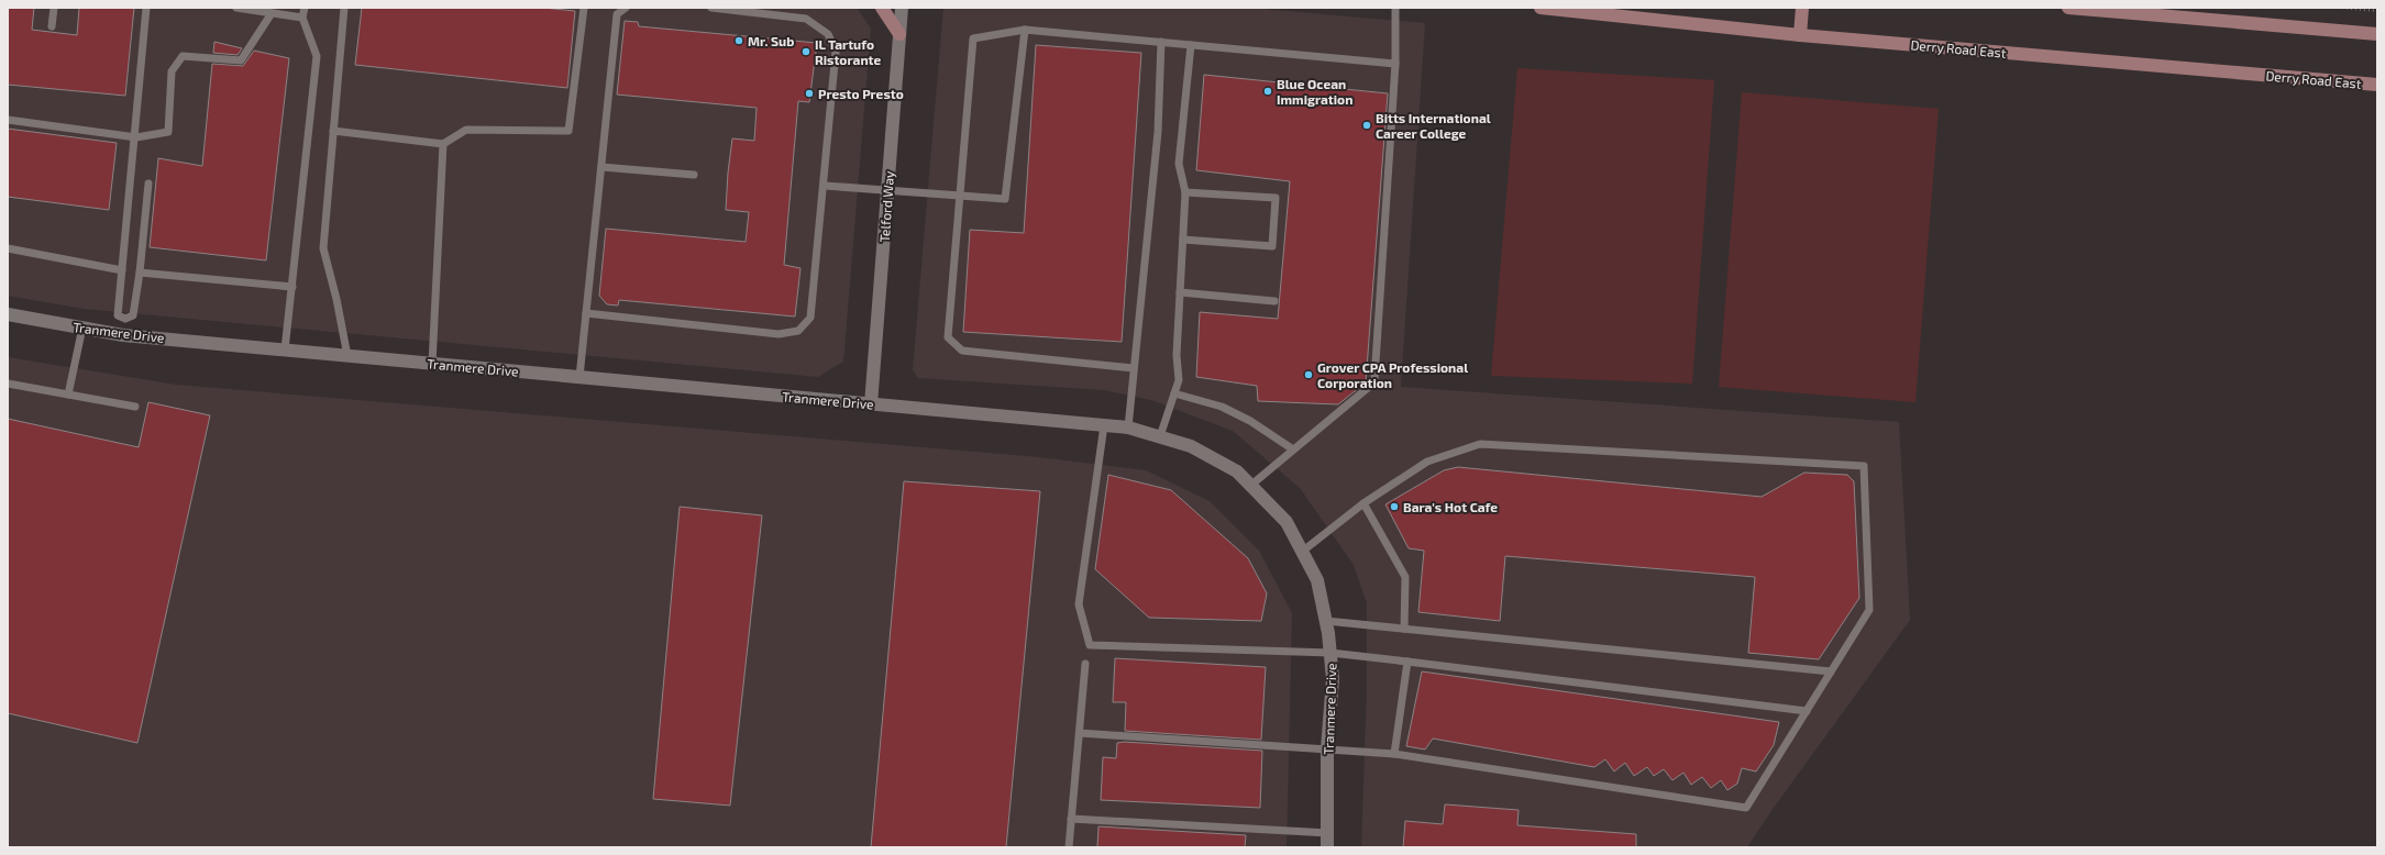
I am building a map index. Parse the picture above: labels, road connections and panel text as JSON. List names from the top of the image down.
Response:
{
  "streets": {
    "main road": ["Derry Road East"],
    "street": ["Telford Way", "Tranmere Drive"]
  },
  "crossings": [
    ["Telford Way", "Tranmere Drive"]
  ],
  "places": [
    "Mr. Sub",
    "IL Tartufo Ristorante",
    "Blue Ocean Immigration",
    "Presto Presto",
    "Bitts International Career College",
    "Grover CPA Professional Corporation",
    "Bara's Hot Cafe"
  ]
}
